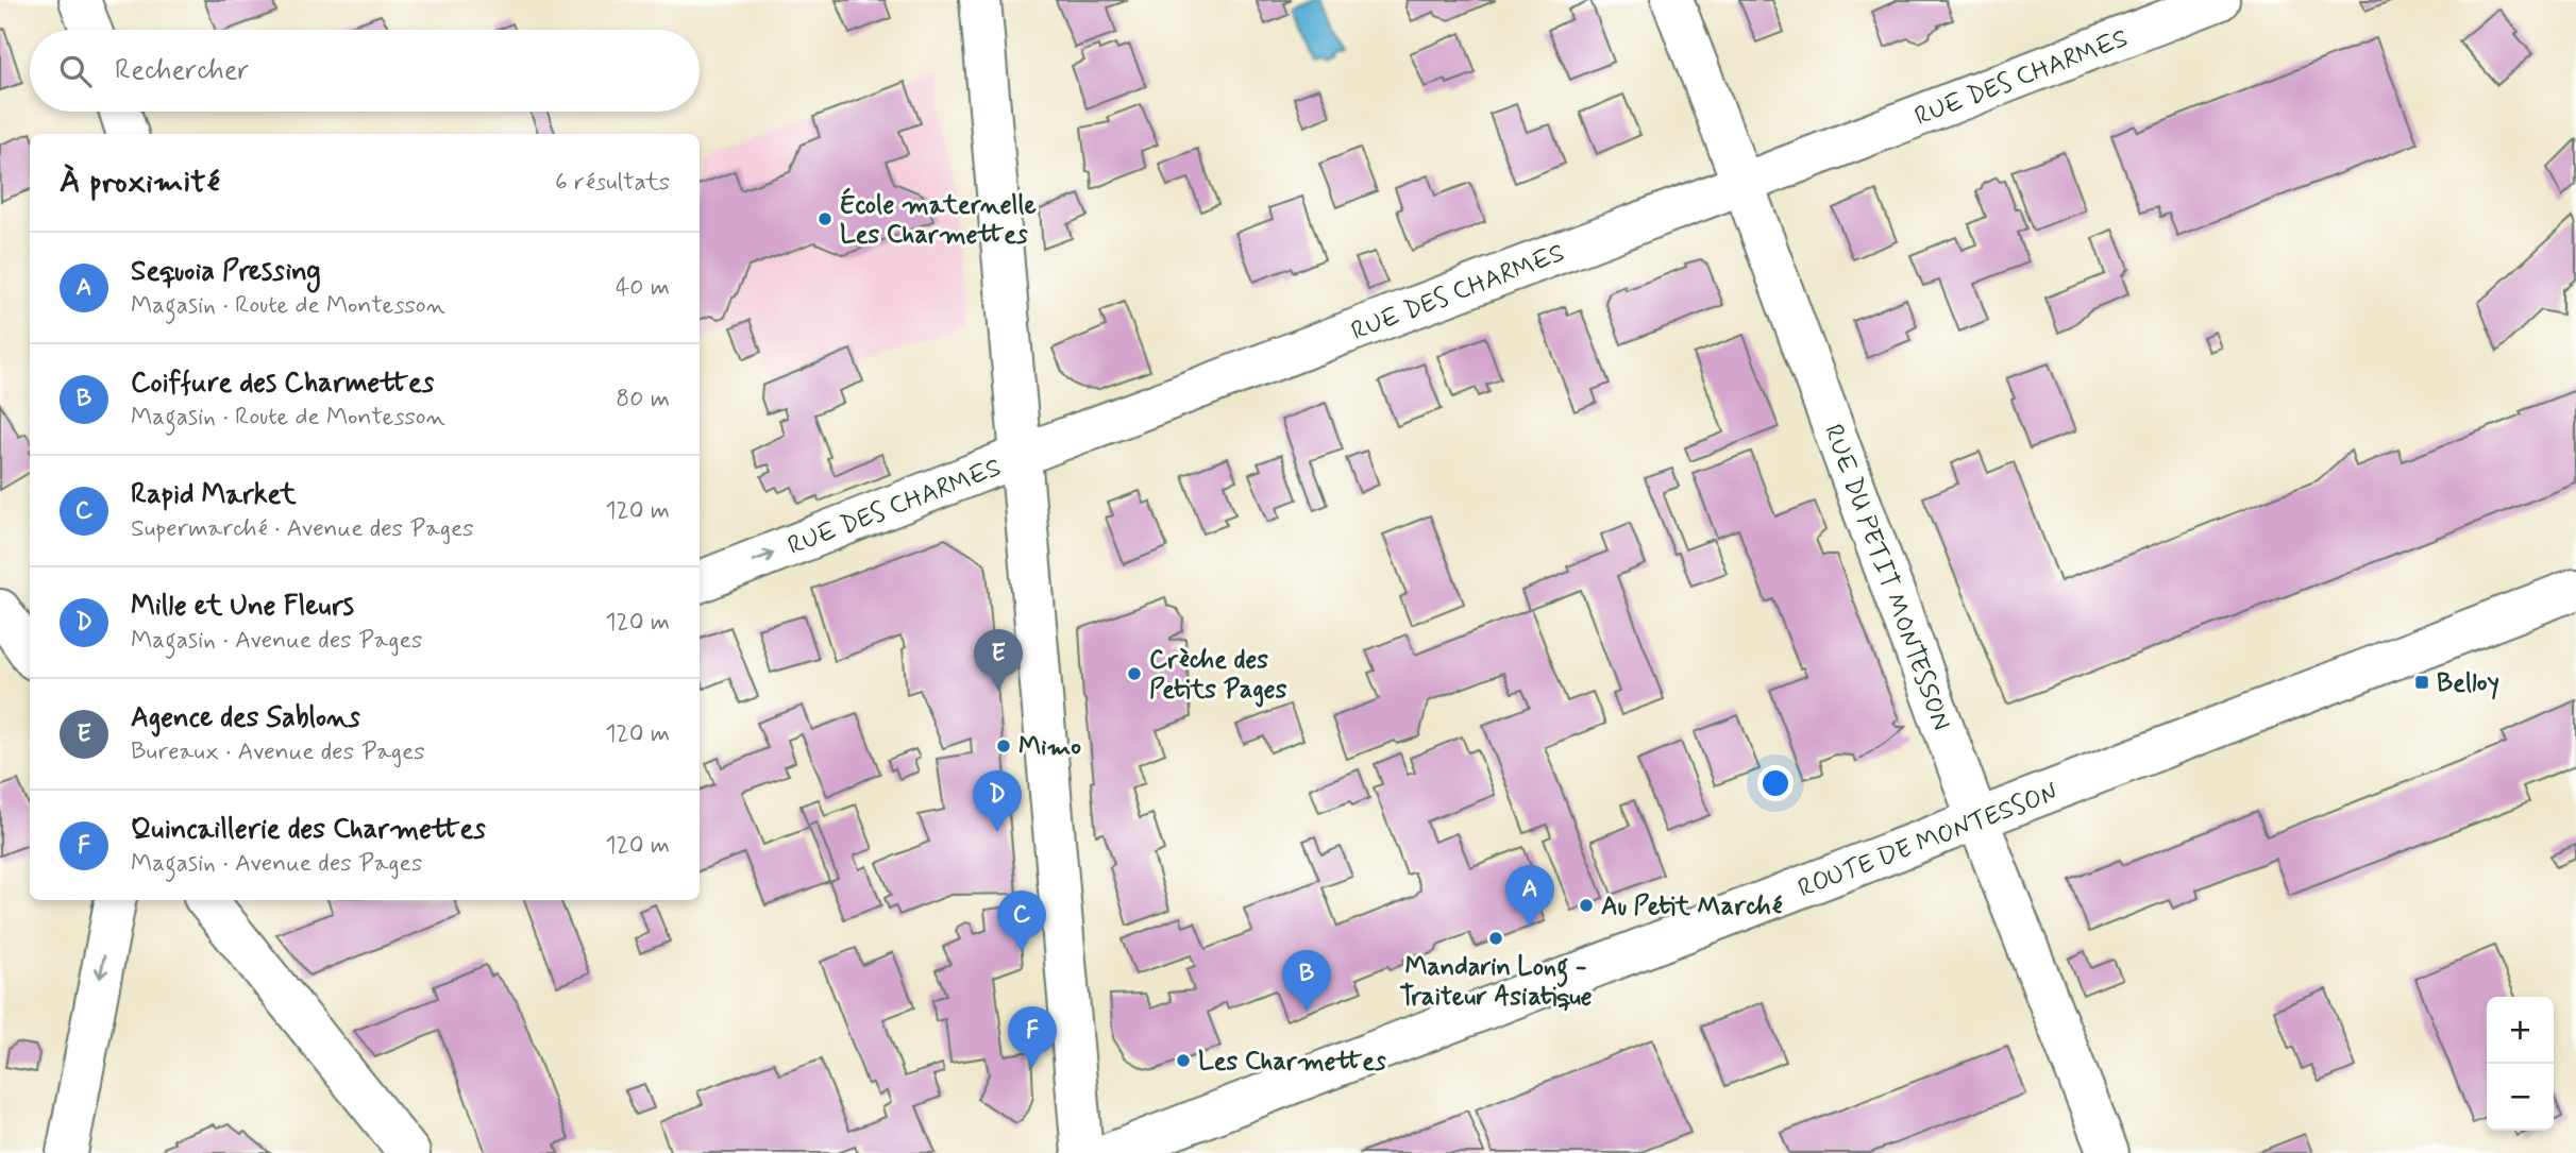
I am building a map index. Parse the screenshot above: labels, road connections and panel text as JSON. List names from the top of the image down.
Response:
{
  "streets": {
    "street": ["RUE DES CHARMES", "RUE DU PETIT MONTESSON", "ROUTE DE MONTESSON"]
  },
  "crossings": [
    ["RUE DES CHARMES", "RUE DU PETIT MONTESSON"],
    ["RUE DU PETIT MONTESSON", "ROUTE DE MONTESSON"]
  ],
  "places": {
    "other": [
      "École maternelle Les Charmettes",
      "Crèche des Petits Pages",
      "Mimo",
      "Au Petit Marché",
      "Mandarin Long - Traiteur Asiatique",
      "Les Charmettes"
    ],
    "transit": ["Belloy"]
  },
  "page": {
    "search": "Rechercher",
    "heading": ["À proximité", "6 résultats"],
    "list": [
      {
        "mark": "A",
        "name": "Sequoia Pressing",
        "note": "Magasin · Route de Montesson",
        "value": "40 m"
      },
      {
        "mark": "B",
        "name": "Coiffure des Charmettes",
        "note": "Magasin · Route de Montesson",
        "value": "80 m"
      },
      {
        "mark": "C",
        "name": "Rapid Market",
        "note": "Supermarché · Avenue des Pages",
        "value": "120 m"
      },
      {
        "mark": "D",
        "name": "Mille et Une Fleurs",
        "note": "Magasin · Avenue des Pages",
        "value": "120 m"
      },
      {
        "mark": "E",
        "name": "Agence des Sablons",
        "note": "Bureaux · Avenue des Pages",
        "value": "120 m"
      },
      {
        "mark": "F",
        "name": "Quincaillerie des Charmettes",
        "note": "Magasin · Avenue des Pages",
        "value": "120 m"
      }
    ],
    "pins": [
      "E",
      "D",
      "A",
      "C",
      "B",
      "F"
    ],
    "map_buttons": ["+", "−"]
  }
}
